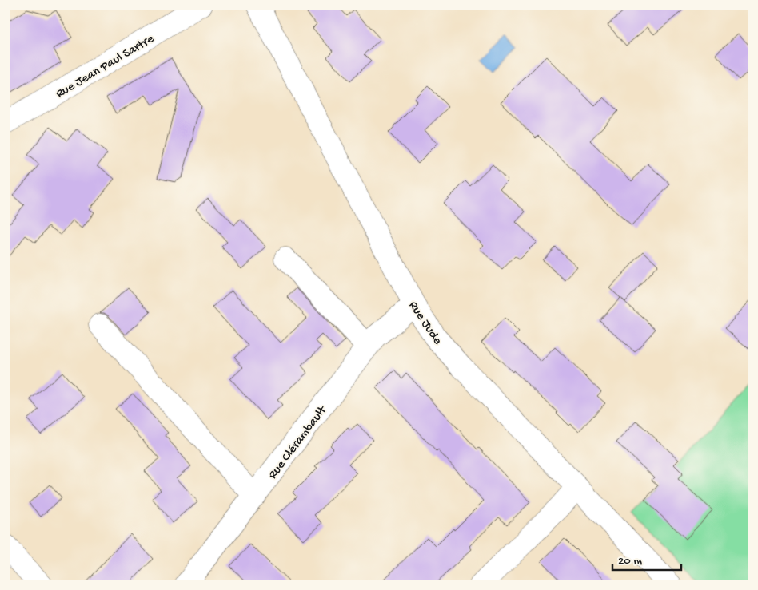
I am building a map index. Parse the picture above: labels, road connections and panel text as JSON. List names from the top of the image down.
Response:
{
  "streets": {
    "street": ["Rue Jean Paul Sartre", "Rue Jude", "Rue Clérambault"]
  },
  "crossings": [
    ["Rue Jude", "Rue Clérambault"]
  ],
  "scale_bar": "20 m"
}
